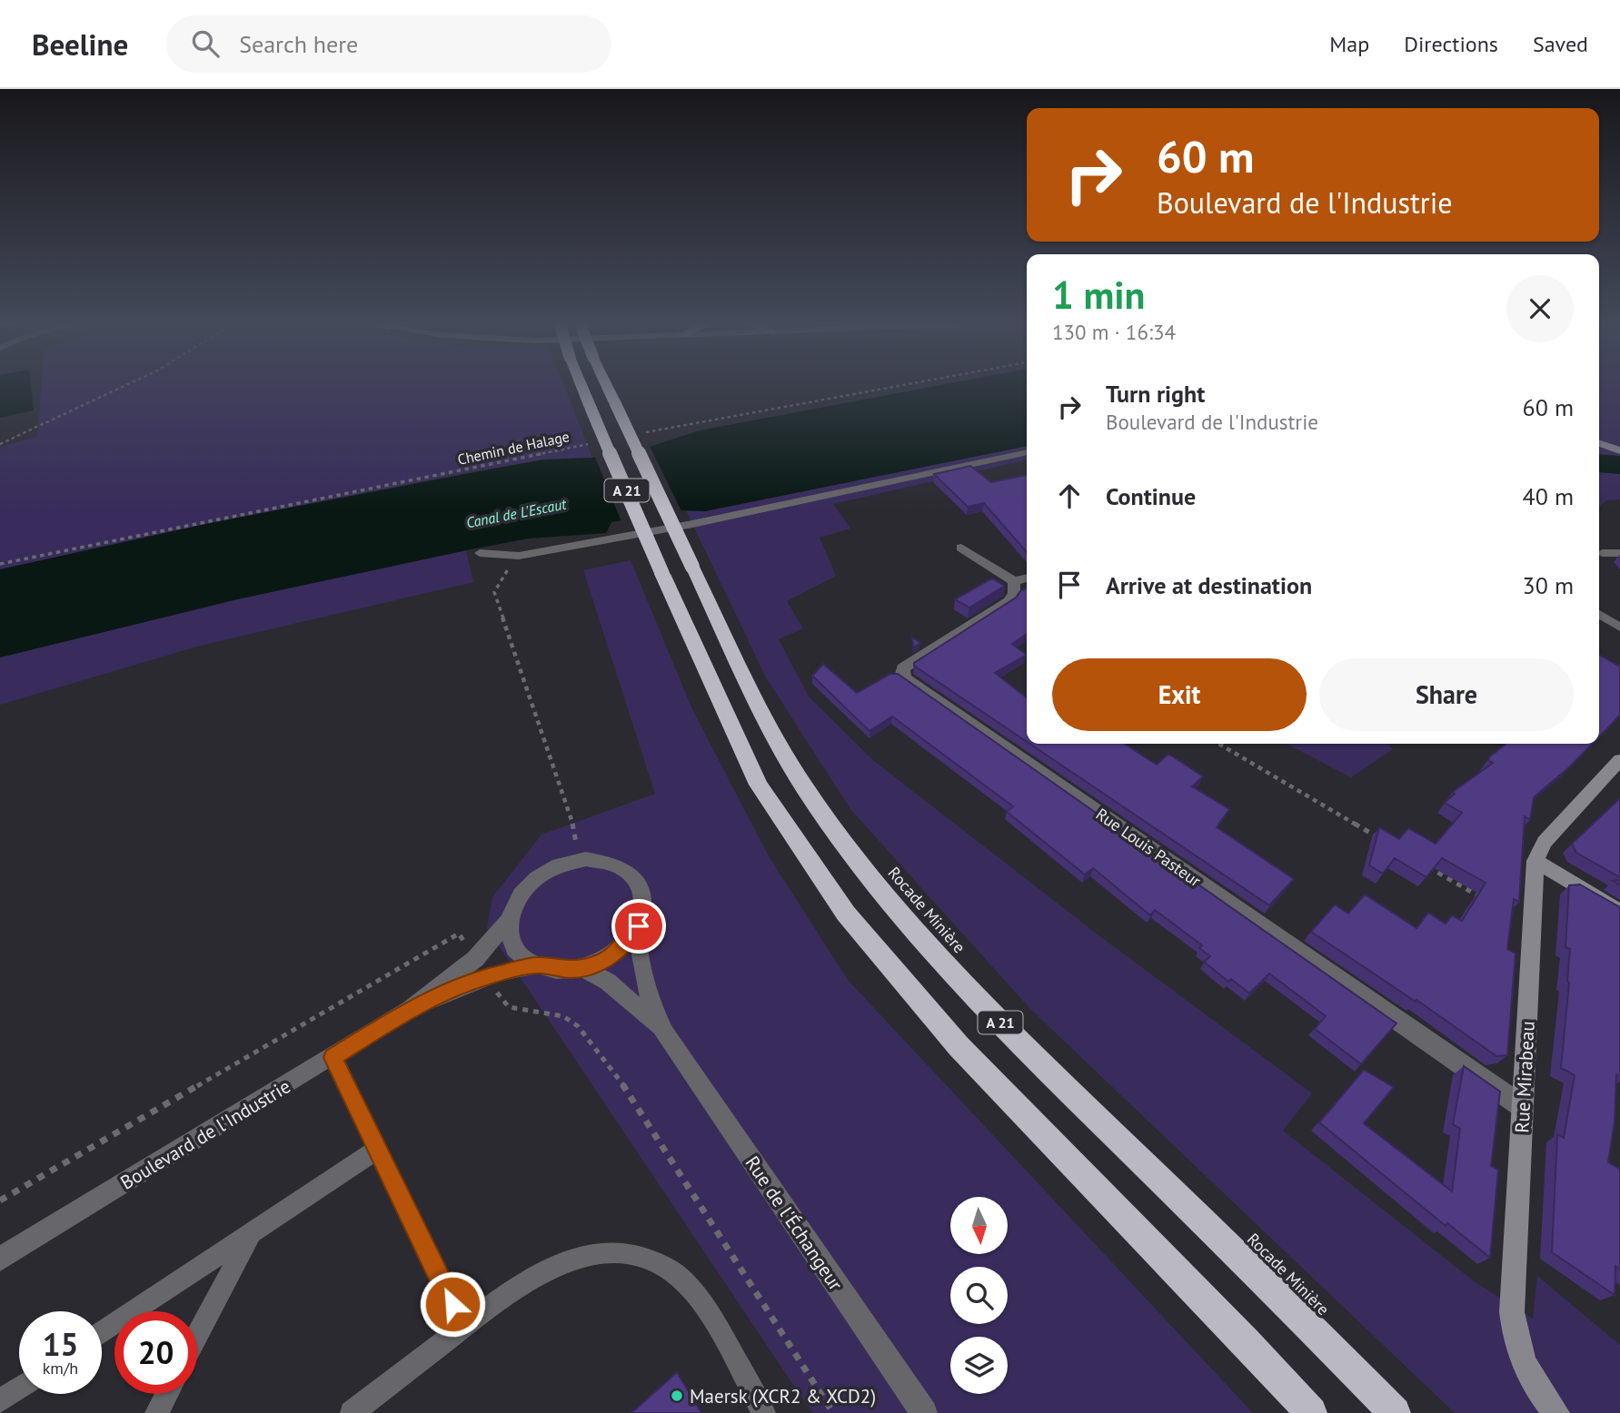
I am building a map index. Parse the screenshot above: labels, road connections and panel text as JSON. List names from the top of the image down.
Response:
{
  "streets": {
    "highway": ["A 21", "Rocade Minière"],
    "street": [
      "Rue Louis Pasteur",
      "Rue Mirabeau",
      "Boulevard de l'Industrie",
      "Rue de l'Échangeur"
    ],
    "path": ["Chemin de Halage"]
  },
  "crossings": [
    ["Rue Louis Pasteur", "Rue Mirabeau"],
    ["Boulevard de l'Industrie", "Rue de l'Échangeur"]
  ],
  "water": ["Canal de L'Escaut"],
  "places": ["Maersk (XCR2 & XCD2)"],
  "north": "bottom",
  "page": {
    "header": "Beeline",
    "search": "Search here",
    "nav": ["Map", "Directions", "Saved"],
    "turn": ["60 m", "Boulevard de l'Industrie"],
    "heading": ["1 min", "130 m · 16:34"],
    "list": [
      {
        "name": "Turn right",
        "note": "Boulevard de l'Industrie",
        "value": "60 m"
      },
      {
        "name": "Continue",
        "value": "40 m"
      },
      {
        "name": "Arrive at destination",
        "value": "30 m"
      }
    ],
    "buttons": ["Exit", "Share"],
    "speed": "15 km/h",
    "limit": "20"
  }
}
